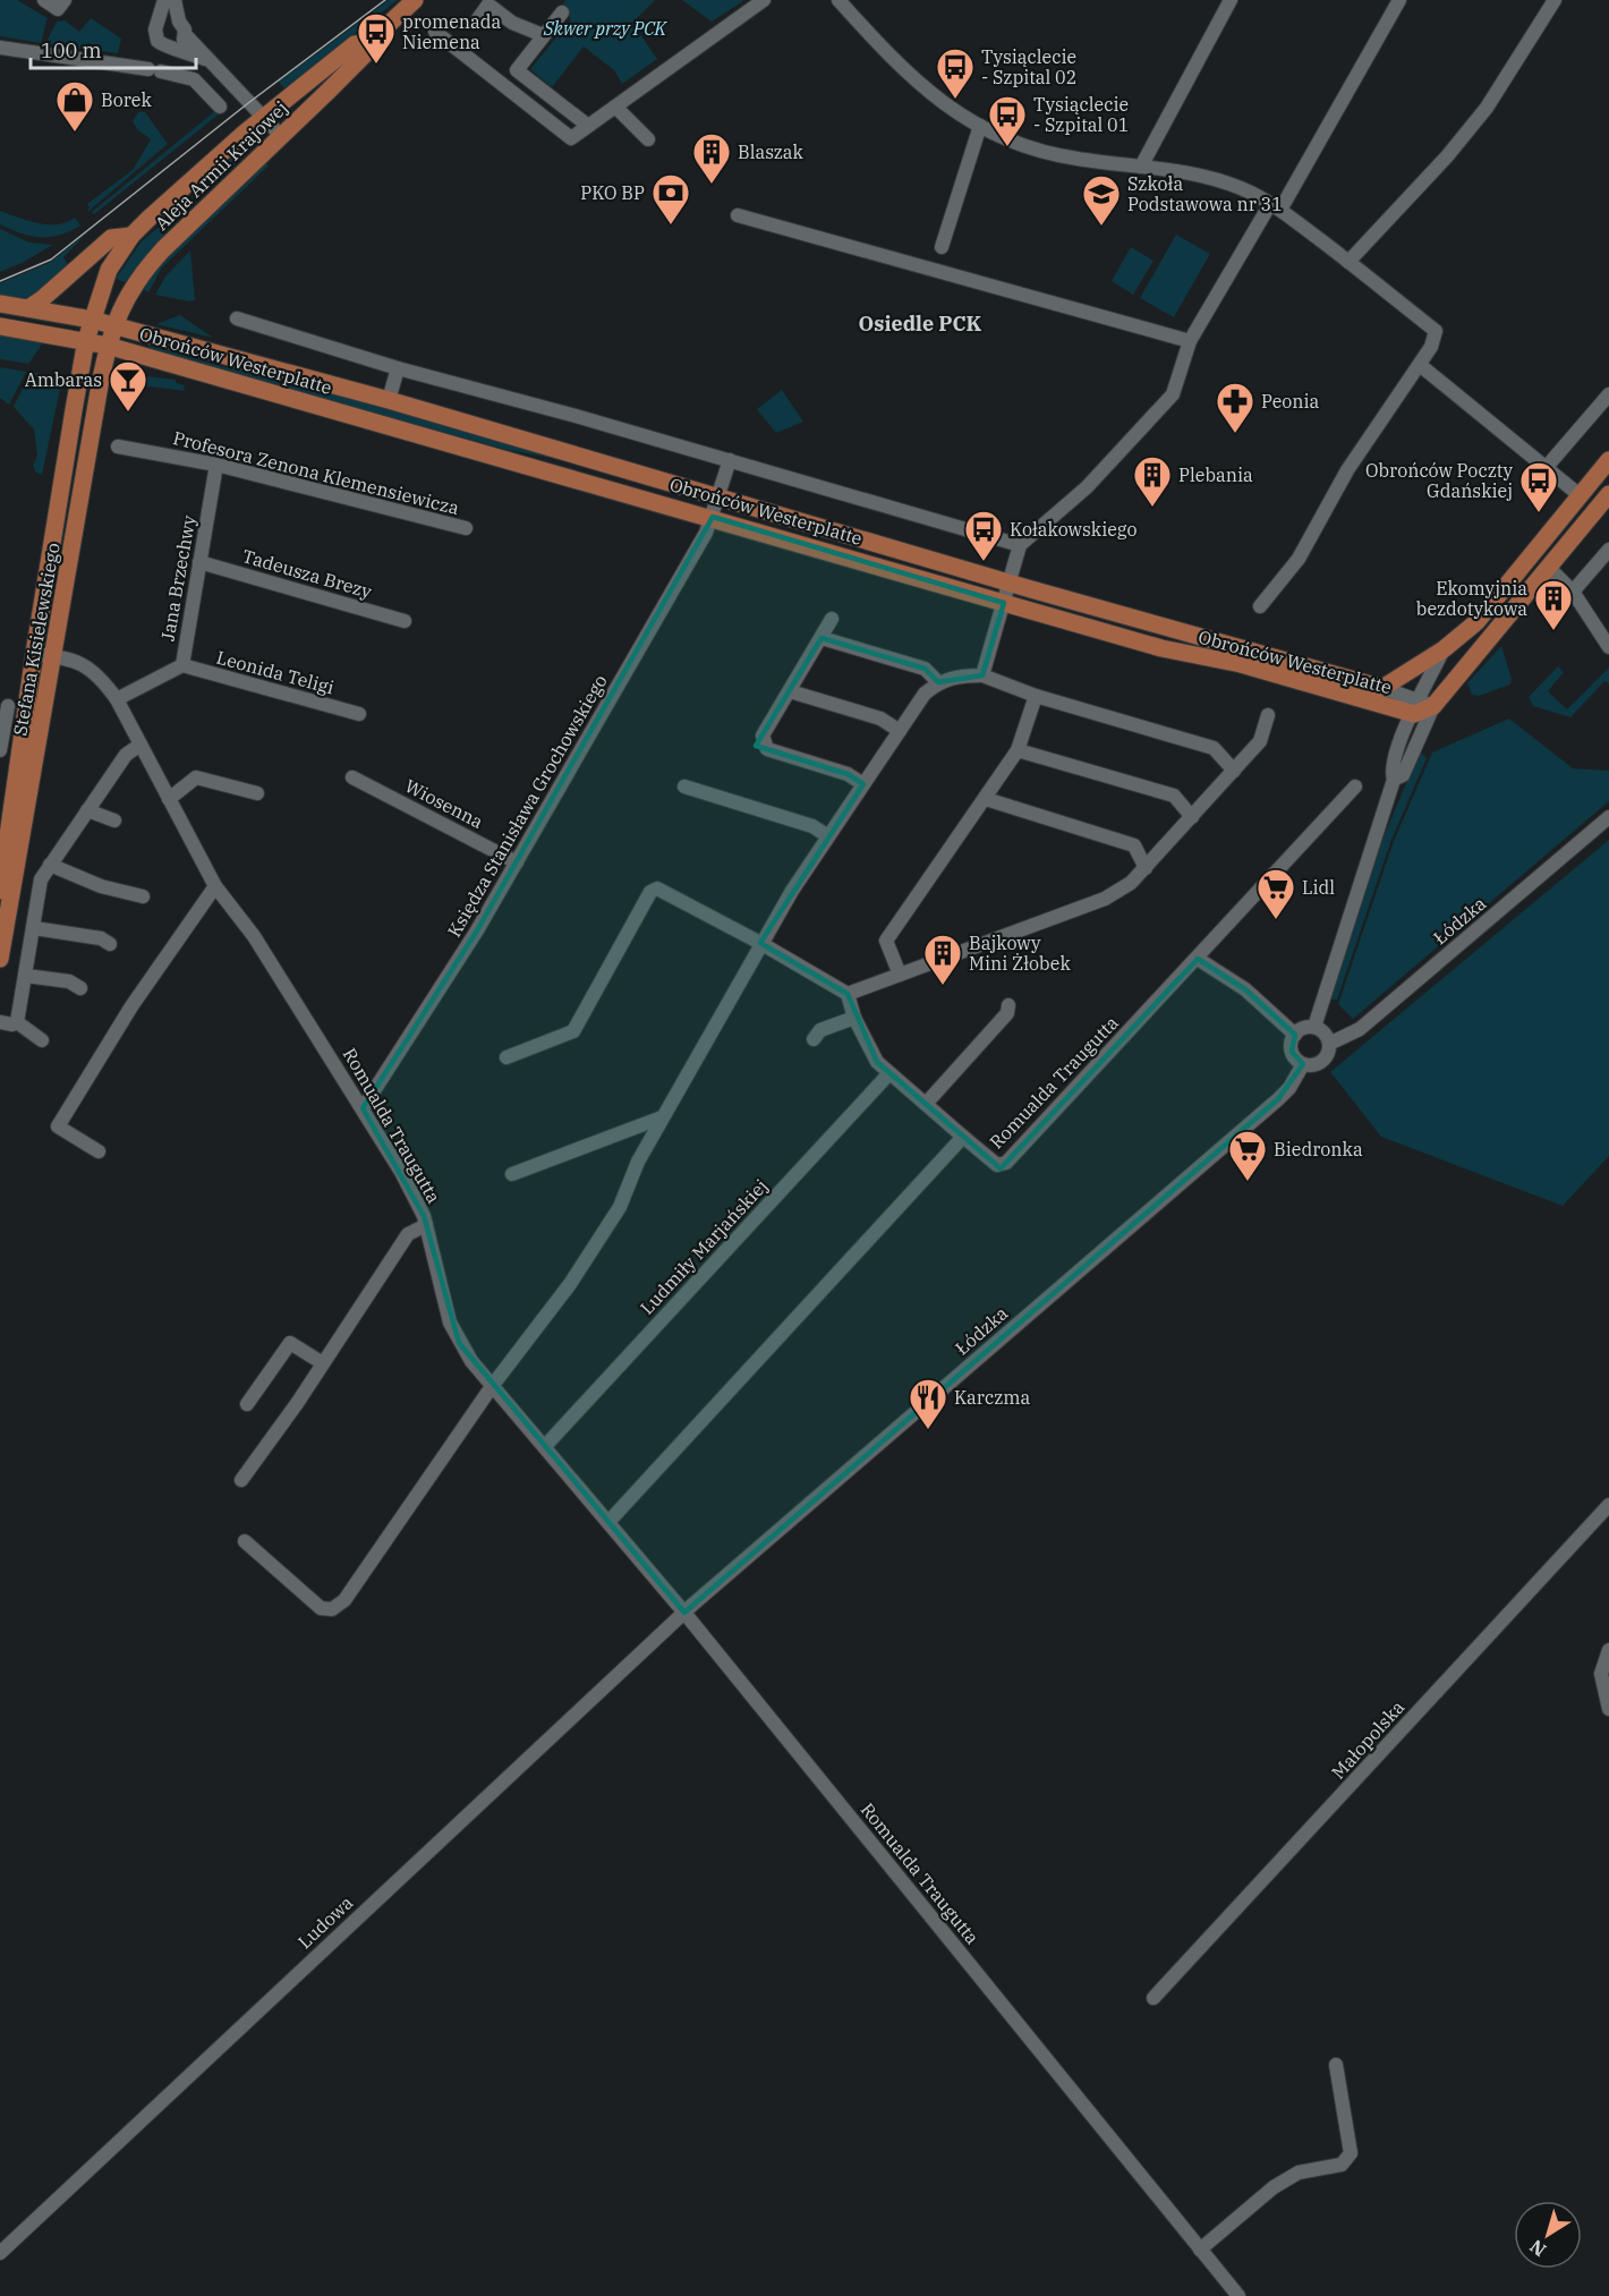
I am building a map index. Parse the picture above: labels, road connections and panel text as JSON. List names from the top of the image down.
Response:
{
  "streets": {
    "main road": ["Aleja Armii Krajowej", "Obrońców Westerplatte", "Stefana Kisielewskiego"],
    "street": [
      "Profesora Zenona Klemensiewicza",
      "Tadeusza Brezy",
      "Jana Brzechwy",
      "Leonida Teligi",
      "Wiosenna",
      "Księdza Stanisława Grochowskiego",
      "Łódzka",
      "Romualda Traugutta",
      "Ludmiły Marjańskiej",
      "Małopolska",
      "Ludowa"
    ]
  },
  "crossings": [
    ["Aleja Armii Krajowej", "Obrońców Westerplatte"],
    ["Aleja Armii Krajowej", "Stefana Kisielewskiego"],
    ["Obrońców Westerplatte", "Stefana Kisielewskiego"],
    ["Obrońców Westerplatte", "Księdza Stanisława Grochowskiego"],
    ["Profesora Zenona Klemensiewicza", "Jana Brzechwy"],
    ["Tadeusza Brezy", "Jana Brzechwy"],
    ["Jana Brzechwy", "Leonida Teligi"],
    ["Jana Brzechwy", "Romualda Traugutta"],
    ["Stefana Kisielewskiego", "Romualda Traugutta"],
    ["Wiosenna", "Księdza Stanisława Grochowskiego"],
    ["Księdza Stanisława Grochowskiego", "Romualda Traugutta"],
    ["Łódzka", "Romualda Traugutta"],
    ["Łódzka", "Ludowa"],
    ["Romualda Traugutta", "Ludmiły Marjańskiej"],
    ["Romualda Traugutta", "Ludowa"]
  ],
  "districts": ["Osiedle PCK"],
  "parks": ["Skwer przy PCK"],
  "places": {
    "bus stop": [
      "promenada Niemena",
      "Tysiąclecie - Szpital 02",
      "Tysiąclecie - Szpital 01",
      "Obrońców Poczty Gdańskiej",
      "Kołakowskiego"
    ],
    "shop": ["Borek"],
    "building": [
      "Blaszak",
      "Plebania",
      "Ekomyjnia bezdotykowa",
      "Bajkowy Mini Żłobek"
    ],
    "bank": ["PKO BP"],
    "school or university": ["Szkoła Podstawowa nr 31"],
    "bar": ["Ambaras"],
    "pharmacy": ["Peonia"],
    "supermarket": ["Lidl", "Biedronka"],
    "restaurant": ["Karczma"]
  },
  "scale_bar": "100 m",
  "north": "bottom left"
}
